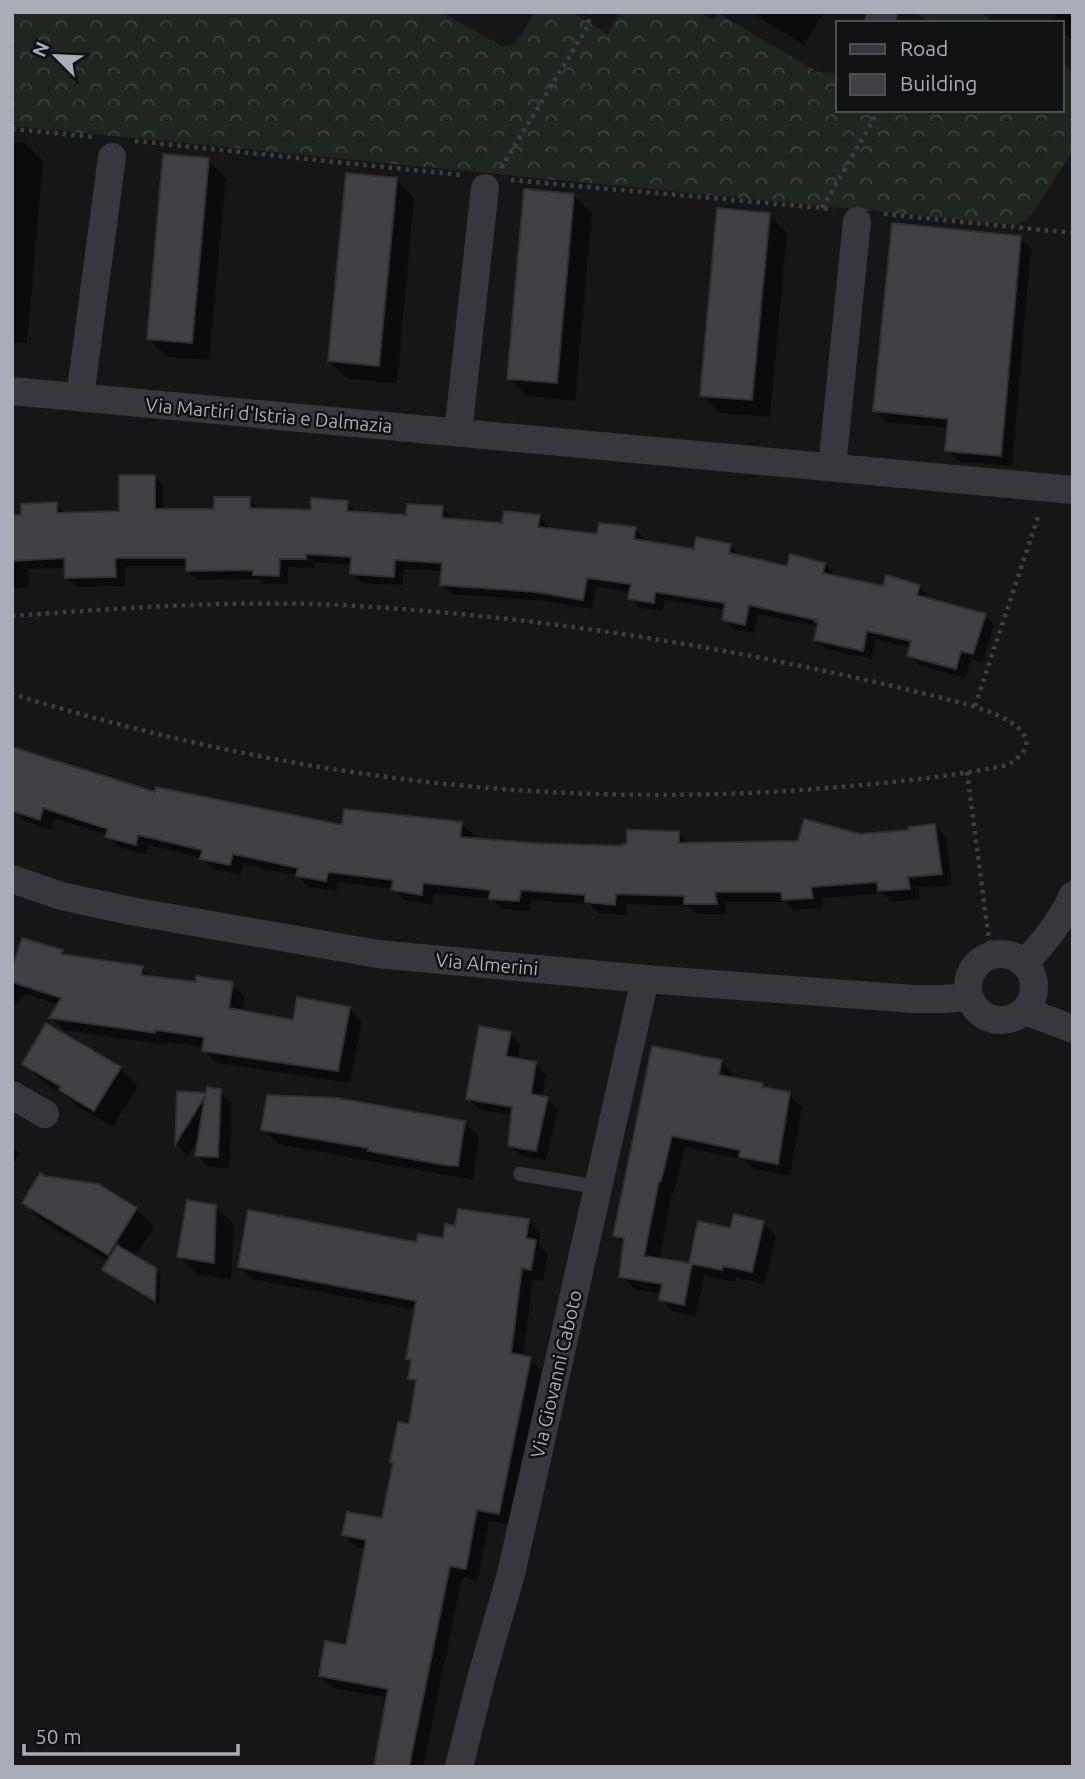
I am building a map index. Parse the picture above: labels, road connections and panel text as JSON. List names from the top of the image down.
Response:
{
  "streets": {
    "street": ["Via Martiri d'Istria e Dalmazia", "Via Almerini", "Via Giovanni Caboto"]
  },
  "crossings": [
    ["Via Almerini", "Via Giovanni Caboto"]
  ],
  "legend": ["Road", "Building"],
  "scale_bar": "50 m",
  "north": "top left"
}
